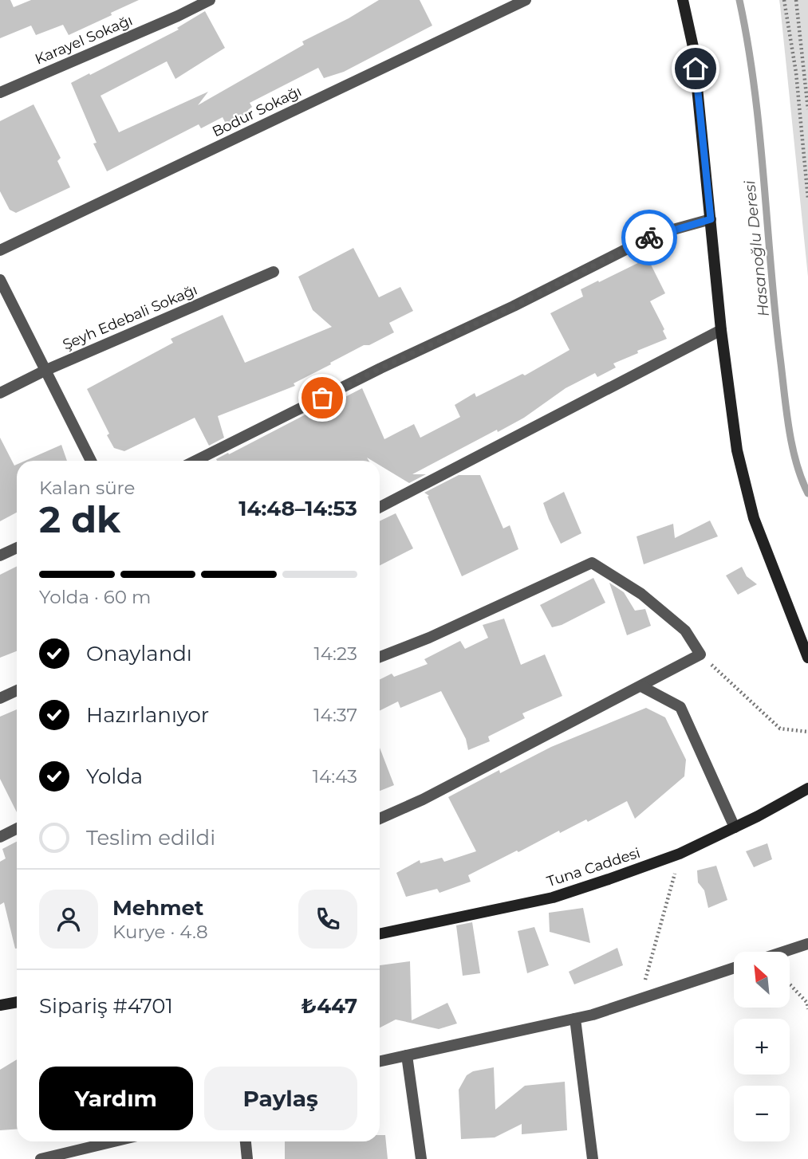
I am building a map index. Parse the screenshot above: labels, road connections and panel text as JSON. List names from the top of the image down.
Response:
{
  "streets": {
    "street": [
      "Karayel Sokağı",
      "Bodur Sokağı",
      "Şeyh Edebali Sokağı",
      "Tuna Caddesi"
    ]
  },
  "water": ["Hasanoğlu Deresi"],
  "north": "top left",
  "page": {
    "heading": ["2 dk", "Kalan süre", "14:48–14:53"],
    "panel": [
      "Mehmet",
      "Kurye · 4.8",
      "Sipariş #4701",
      "₺447"
    ],
    "bar": "Yolda · 60 m",
    "list": [
      ["Onaylandı", "14:23"],
      ["Hazırlanıyor", "14:37"],
      ["Yolda", "14:43"],
      "Teslim edildi"
    ],
    "map_buttons": ["+", "−"],
    "buttons": ["Yardım", "Paylaş"]
  }
}
